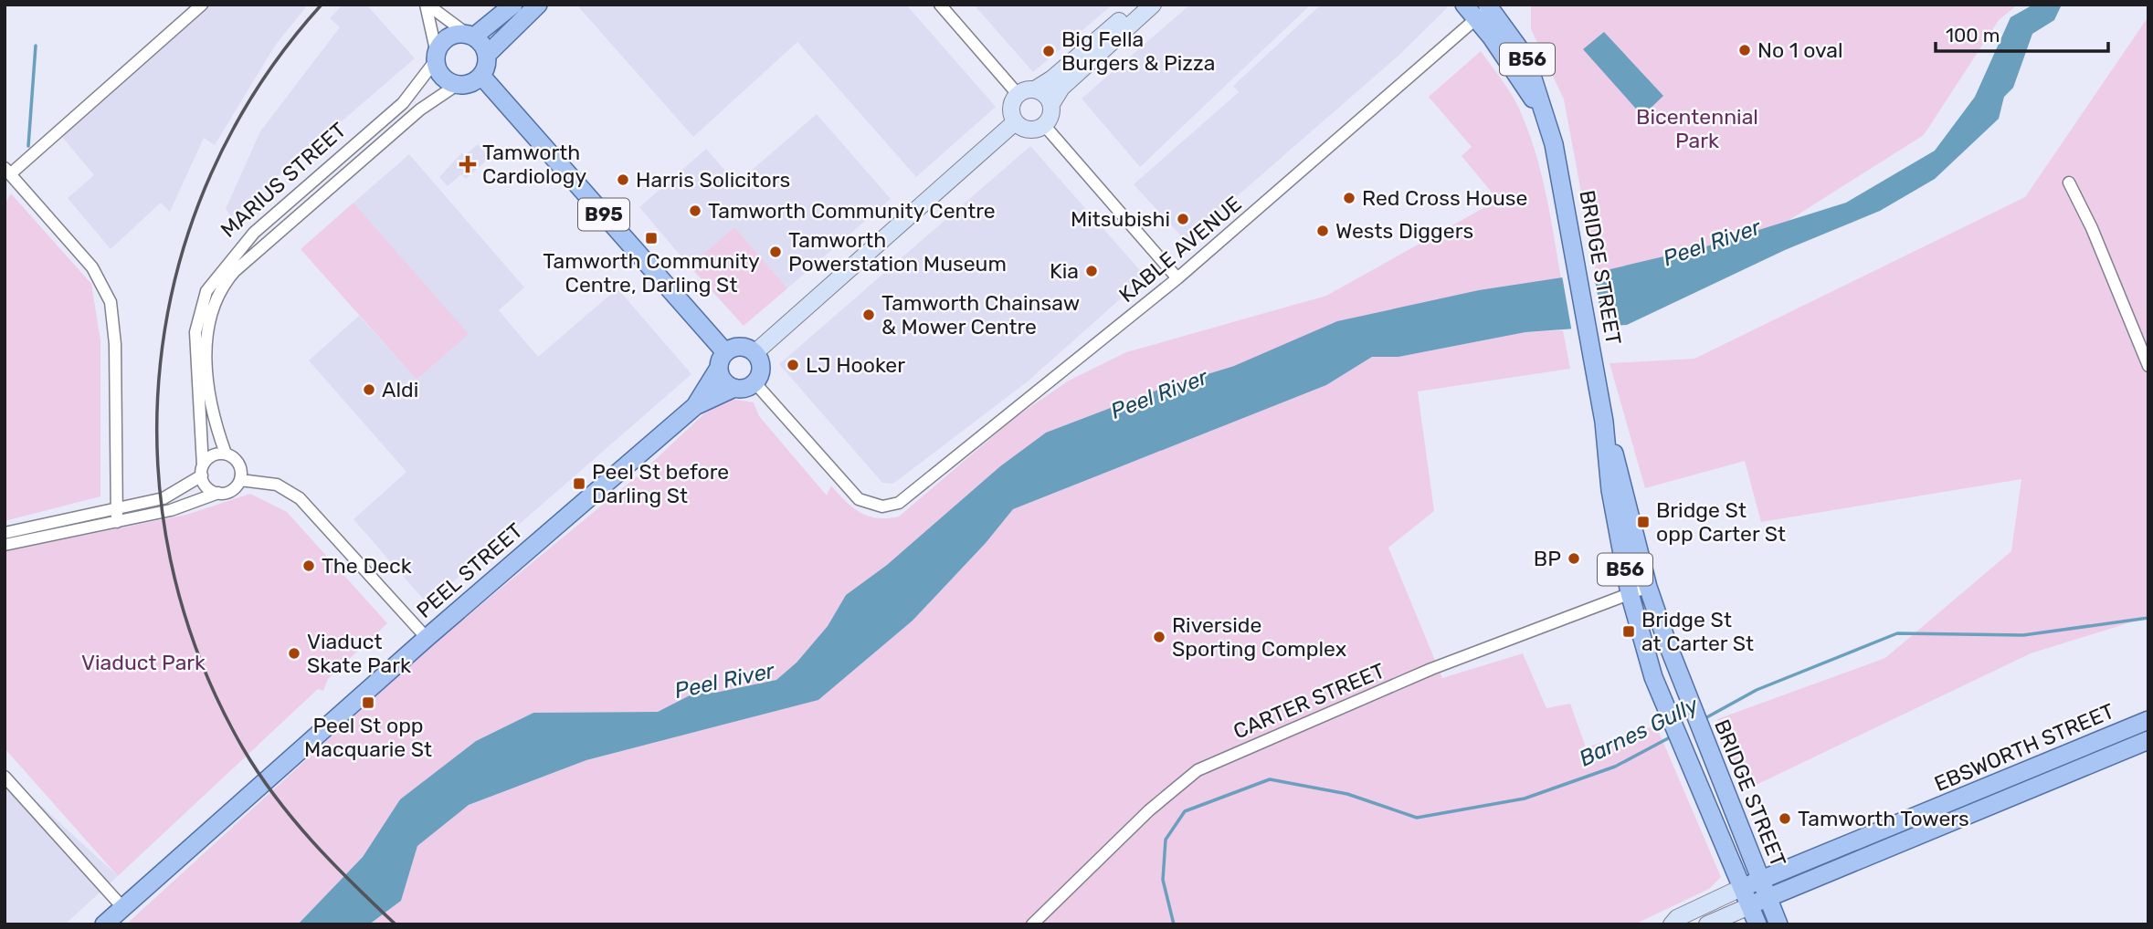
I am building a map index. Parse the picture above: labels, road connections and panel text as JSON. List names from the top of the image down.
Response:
{
  "streets": {
    "main road": [
      "B56",
      "B95",
      "BRIDGE STREET",
      "PEEL STREET",
      "EBSWORTH STREET"
    ],
    "street": ["MARIUS STREET", "KABLE AVENUE", "CARTER STREET"]
  },
  "crossings": [
    ["MARIUS STREET", "B95"],
    ["B95", "KABLE AVENUE"],
    ["B95", "PEEL STREET"],
    ["KABLE AVENUE", "BRIDGE STREET"],
    ["KABLE AVENUE", "PEEL STREET"],
    ["BRIDGE STREET", "CARTER STREET"],
    ["BRIDGE STREET", "EBSWORTH STREET"]
  ],
  "water": ["Peel River", "Barnes Gully"],
  "parks": ["Bicentennial Park", "Viaduct Park"],
  "places": {
    "other": [
      "No 1 oval",
      "Big Fella Burgers & Pizza",
      "Harris Solicitors",
      "Red Cross House",
      "Tamworth Community Centre",
      "Mitsubishi",
      "Wests Diggers",
      "Tamworth Powerstation Museum",
      "Kia",
      "Tamworth Chainsaw & Mower Centre",
      "LJ Hooker",
      "Aldi",
      "BP",
      "The Deck",
      "Riverside Sporting Complex",
      "Viaduct Skate Park",
      "Tamworth Towers"
    ],
    "health": ["Tamworth Cardiology"],
    "transit": [
      "Tamworth Community Centre, Darling St",
      "Peel St before Darling St",
      "Bridge St opp Carter St",
      "Bridge St at Carter St",
      "Peel St opp Macquarie St"
    ]
  },
  "scale_bar": "100 m"
}
